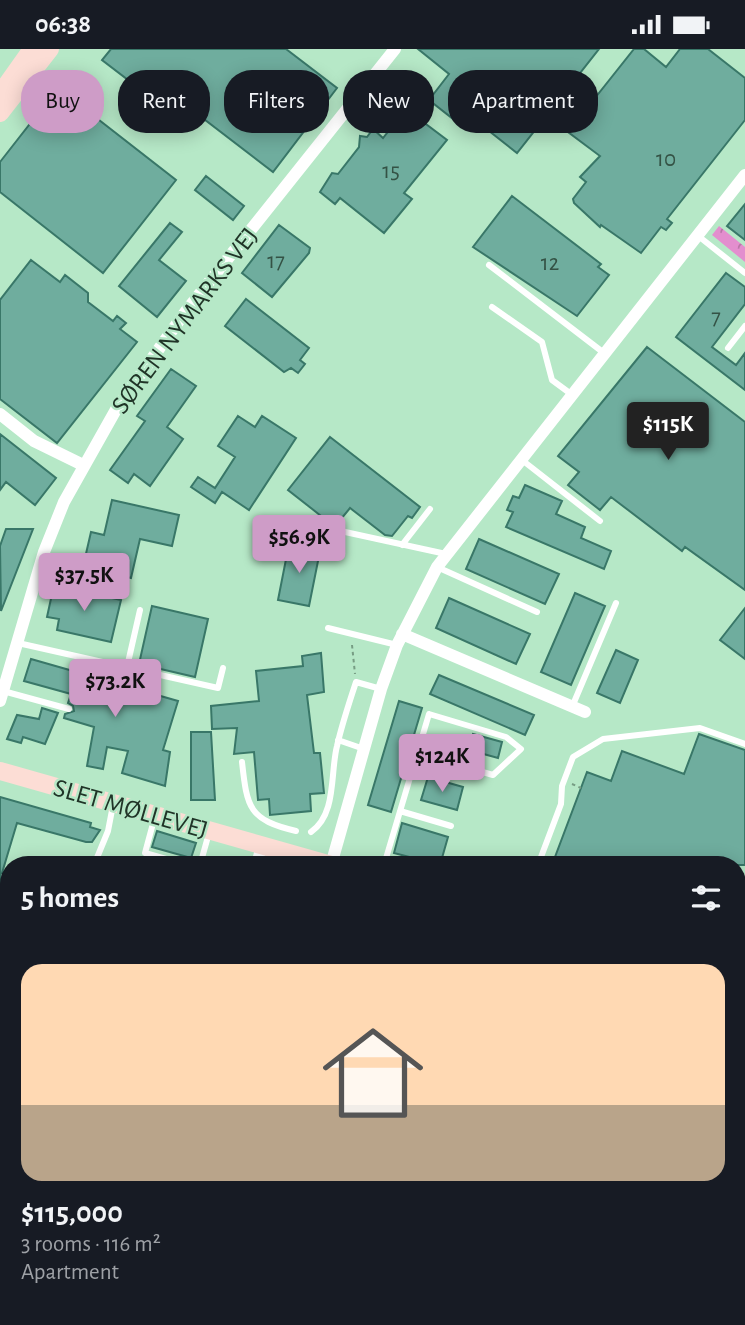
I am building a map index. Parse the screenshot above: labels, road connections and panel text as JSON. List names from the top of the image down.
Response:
{
  "streets": {
    "street": ["SØREN NYMARKS VEJ", "SLET MØLLEVEJ"]
  },
  "house_numbers": [
    "10",
    "15",
    "17",
    "12",
    "7"
  ],
  "page": {
    "status": "06:38",
    "chip": [
      "Buy",
      "Rent",
      "Filters",
      "New",
      "Apartment"
    ],
    "price": [
      "$115K",
      "$56.9K",
      "$37.5K",
      "$73.2K",
      "$124K"
    ],
    "heading": "5 homes",
    "list": [
      {
        "name": "$115,000",
        "note": "3 rooms · 116 m² · Apartment"
      }
    ]
  }
}
